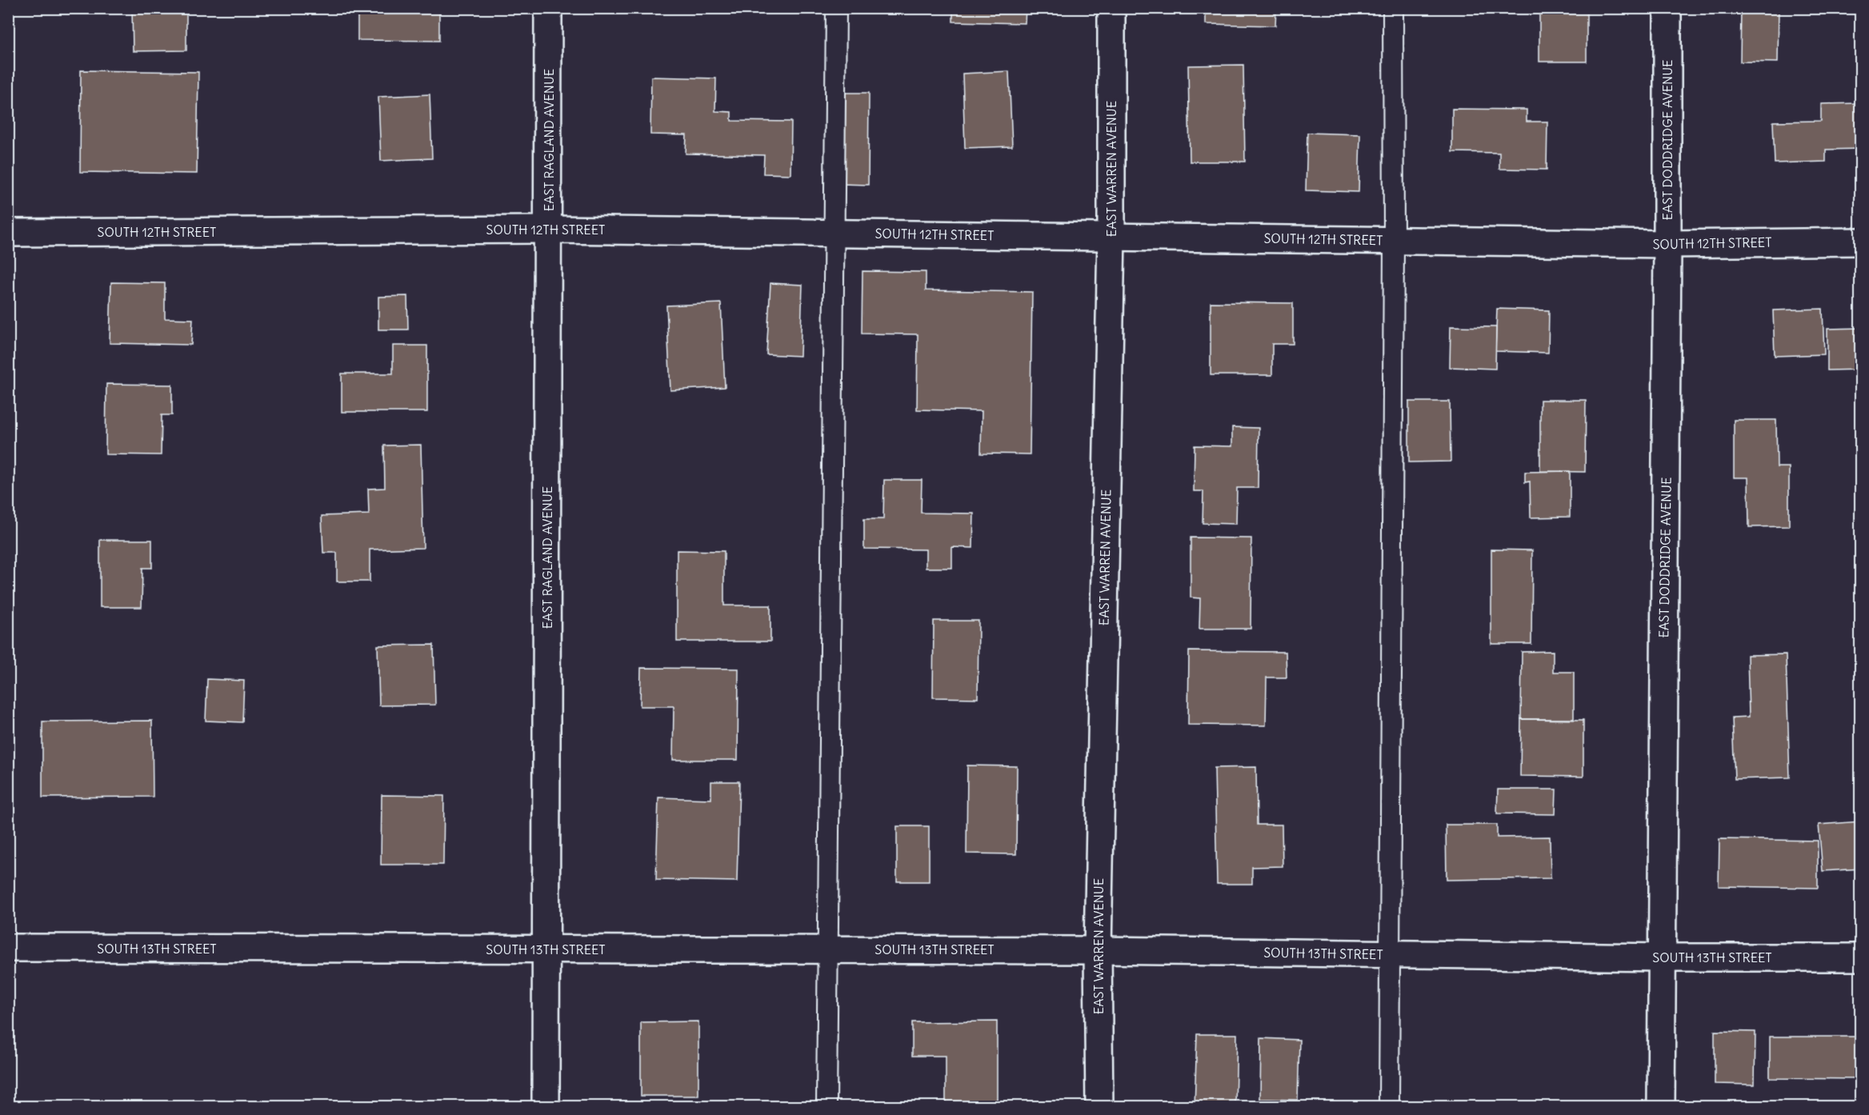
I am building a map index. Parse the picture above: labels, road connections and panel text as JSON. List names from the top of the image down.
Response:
{
  "streets": {
    "street": [
      "EAST RAGLAND AVENUE",
      "EAST DODDRIDGE AVENUE",
      "EAST WARREN AVENUE",
      "SOUTH 12TH STREET",
      "SOUTH 13TH STREET"
    ]
  },
  "crossings": [
    ["EAST RAGLAND AVENUE", "SOUTH 12TH STREET"],
    ["EAST RAGLAND AVENUE", "SOUTH 13TH STREET"],
    ["EAST DODDRIDGE AVENUE", "SOUTH 12TH STREET"],
    ["EAST DODDRIDGE AVENUE", "SOUTH 13TH STREET"],
    ["EAST WARREN AVENUE", "SOUTH 12TH STREET"],
    ["EAST WARREN AVENUE", "SOUTH 13TH STREET"]
  ]
}
